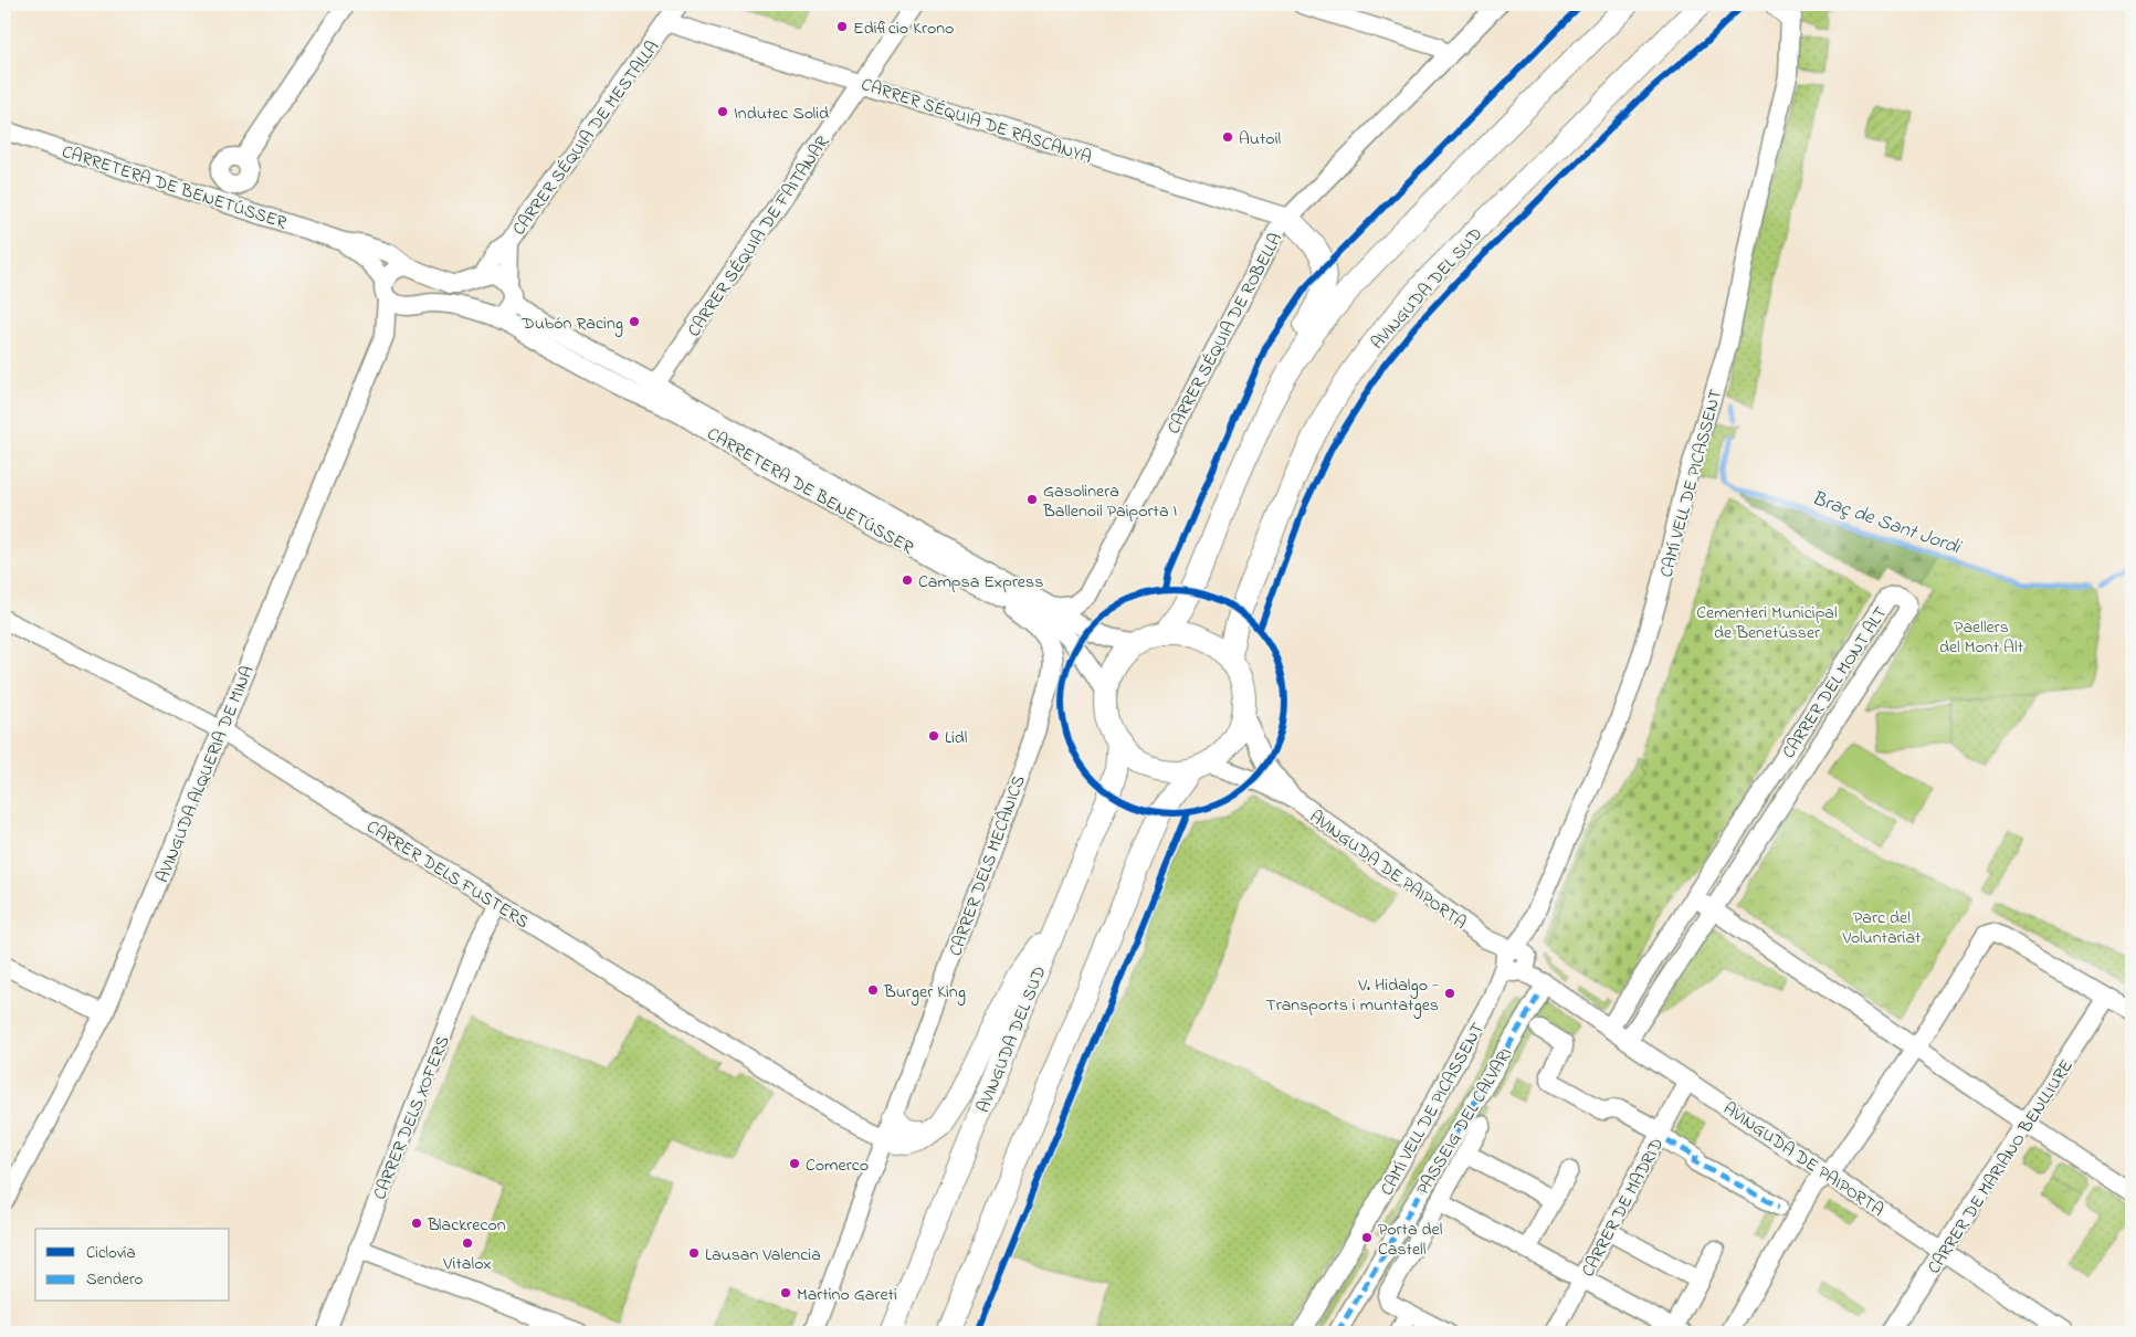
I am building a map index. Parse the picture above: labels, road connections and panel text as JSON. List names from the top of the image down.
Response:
{
  "streets": {
    "main road": ["AVINGUDA DEL SUD"],
    "street": [
      "CARRER SÉQUIA DE RASCANYA",
      "CARRER SÉQUIA DE MESTALLA",
      "CARRETERA DE BENETÚSSER",
      "CARRER SÉQUIA DE FAITANAR",
      "CARRER SÉQUIA DE ROBELLA",
      "CAMÍ VELL DE PICASSENT",
      "CARRER DEL MONT ALT",
      "AVINGUDA ALQUERIA DE MINA",
      "CARRER DELS MECÀNICS",
      "AVINGUDA DE PAIPORTA",
      "CARRER DELS FUSTERS",
      "CARRER DELS XOFERS",
      "PASSEIG DEL CALVARI",
      "CARRER DE MARIANO BENLLIURE",
      "CARRER DE MADRID"
    ]
  },
  "crossings": [
    ["CARRER SÉQUIA DE RASCANYA", "CARRER SÉQUIA DE MESTALLA"],
    ["CARRER SÉQUIA DE RASCANYA", "CARRER SÉQUIA DE FAITANAR"],
    ["CARRER SÉQUIA DE RASCANYA", "CARRER SÉQUIA DE ROBELLA"],
    ["CARRER SÉQUIA DE MESTALLA", "CARRETERA DE BENETÚSSER"],
    ["CARRETERA DE BENETÚSSER", "CARRER SÉQUIA DE FAITANAR"],
    ["CARRETERA DE BENETÚSSER", "AVINGUDA DEL SUD"],
    ["CARRETERA DE BENETÚSSER", "CARRER SÉQUIA DE ROBELLA"],
    ["CARRETERA DE BENETÚSSER", "AVINGUDA ALQUERIA DE MINA"],
    ["CARRETERA DE BENETÚSSER", "CARRER DELS MECÀNICS"],
    ["CAMÍ VELL DE PICASSENT", "AVINGUDA DE PAIPORTA"],
    ["CARRER DEL MONT ALT", "AVINGUDA DE PAIPORTA"],
    ["AVINGUDA ALQUERIA DE MINA", "CARRER DELS FUSTERS"],
    ["CARRER DELS MECÀNICS", "CARRER DELS FUSTERS"],
    ["AVINGUDA DE PAIPORTA", "PASSEIG DEL CALVARI"],
    ["AVINGUDA DE PAIPORTA", "CARRER DE MARIANO BENLLIURE"],
    ["AVINGUDA DE PAIPORTA", "CARRER DE MADRID"],
    ["CARRER DELS FUSTERS", "CARRER DELS XOFERS"]
  ],
  "water": ["Braç de Sant Jordi"],
  "parks": ["Cementeri Municipal de Benetússer", "Paellers del Mont Alt", "Parc del Voluntariat"],
  "places": [
    "Edificio Krono",
    "Indutec Solid",
    "Autoil",
    "Dubón Racing",
    "Gasolinera Ballenoil Paiporta I",
    "Campsa Express",
    "Lidl",
    "Burger King",
    "V. Hidalgo - Transports i muntatges",
    "Comerco",
    "Blackrecon",
    "Porta del Castell",
    "Vitalox",
    "Lausan Valencia",
    "Martino Gareti"
  ],
  "legend": ["Ciclovía", "Sendero"]
}
